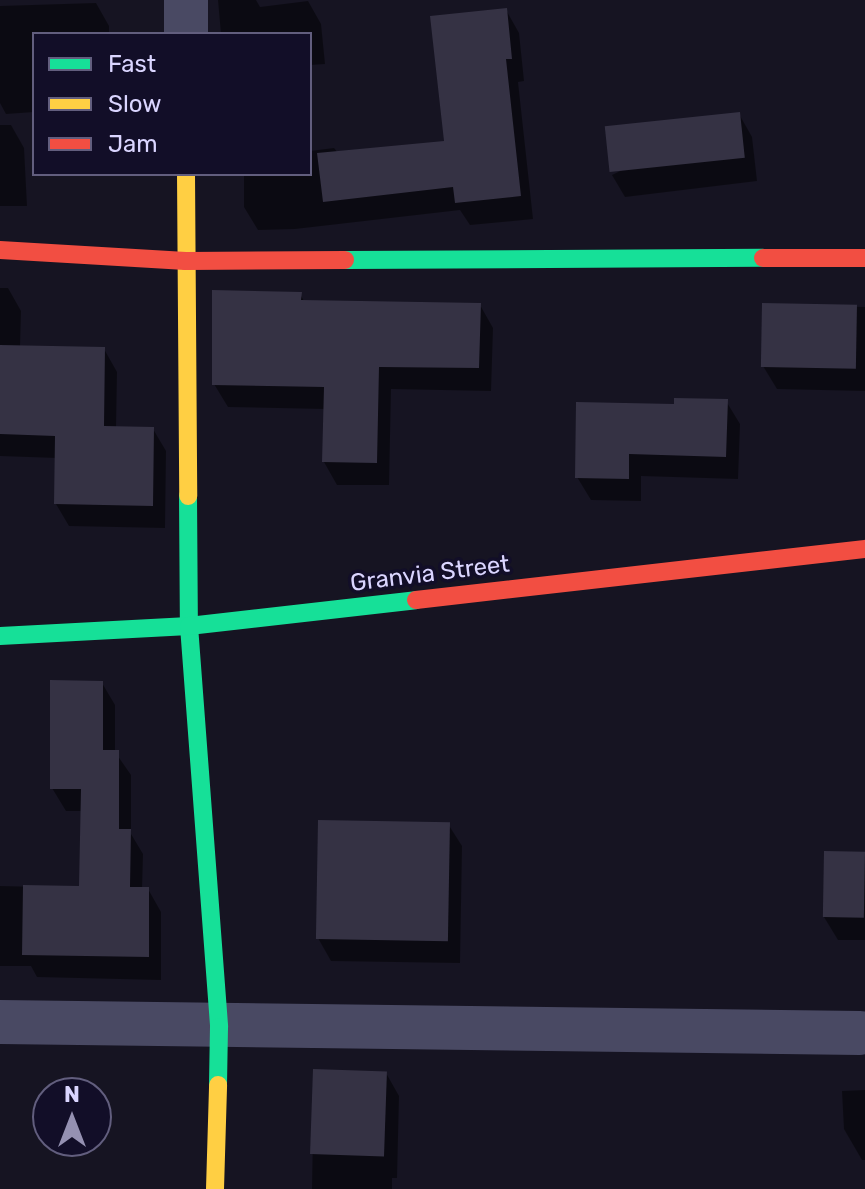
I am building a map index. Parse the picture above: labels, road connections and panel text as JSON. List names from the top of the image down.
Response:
{
  "streets": {
    "street": ["Granvia Street"]
  },
  "legend": ["Fast", "Slow", "Jam"],
  "north": "top"
}
